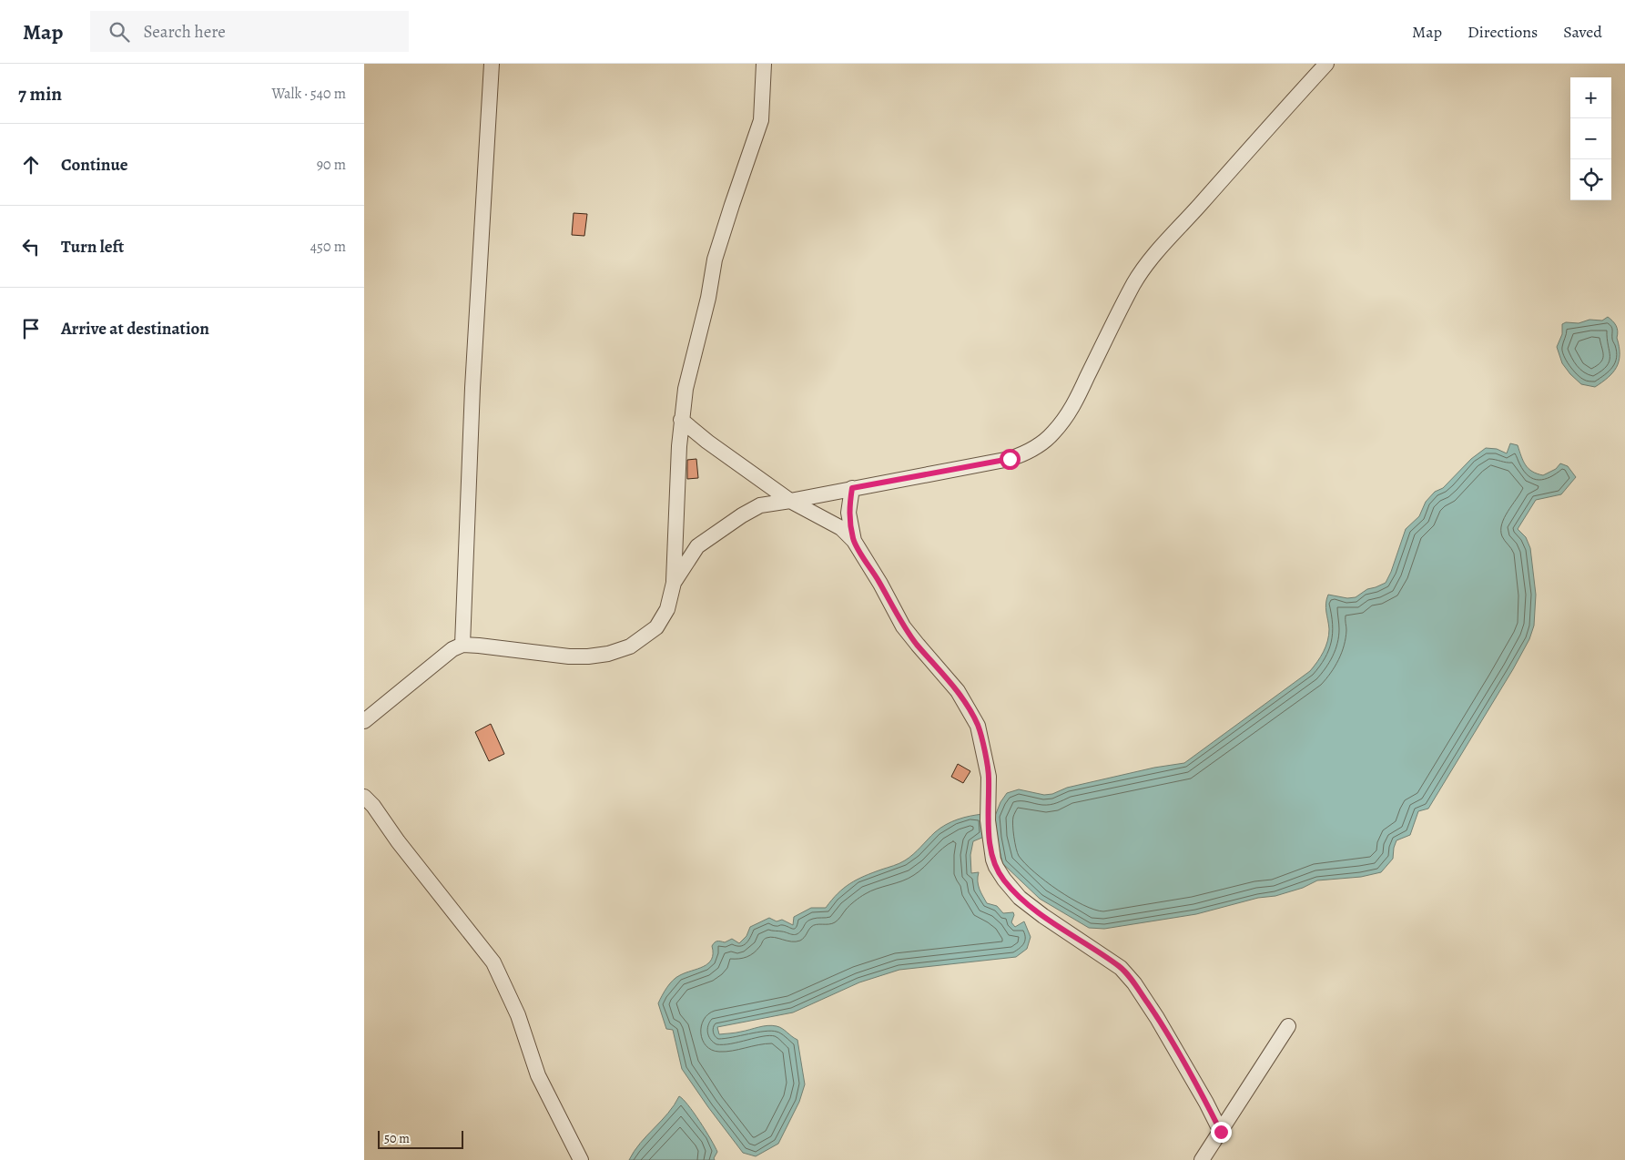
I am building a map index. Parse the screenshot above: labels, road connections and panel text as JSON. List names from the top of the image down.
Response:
{
  "scale_bar": "50 m",
  "page": {
    "header": "Map",
    "search": "Search here",
    "nav": ["Map", "Directions", "Saved"],
    "heading": ["7 min", "Walk · 540 m"],
    "map_buttons": ["+", "−"],
    "list": [
      ["Continue", "90 m"],
      ["Turn left", "450 m"],
      "Arrive at destination"
    ],
    "scale": "50 m"
  }
}
